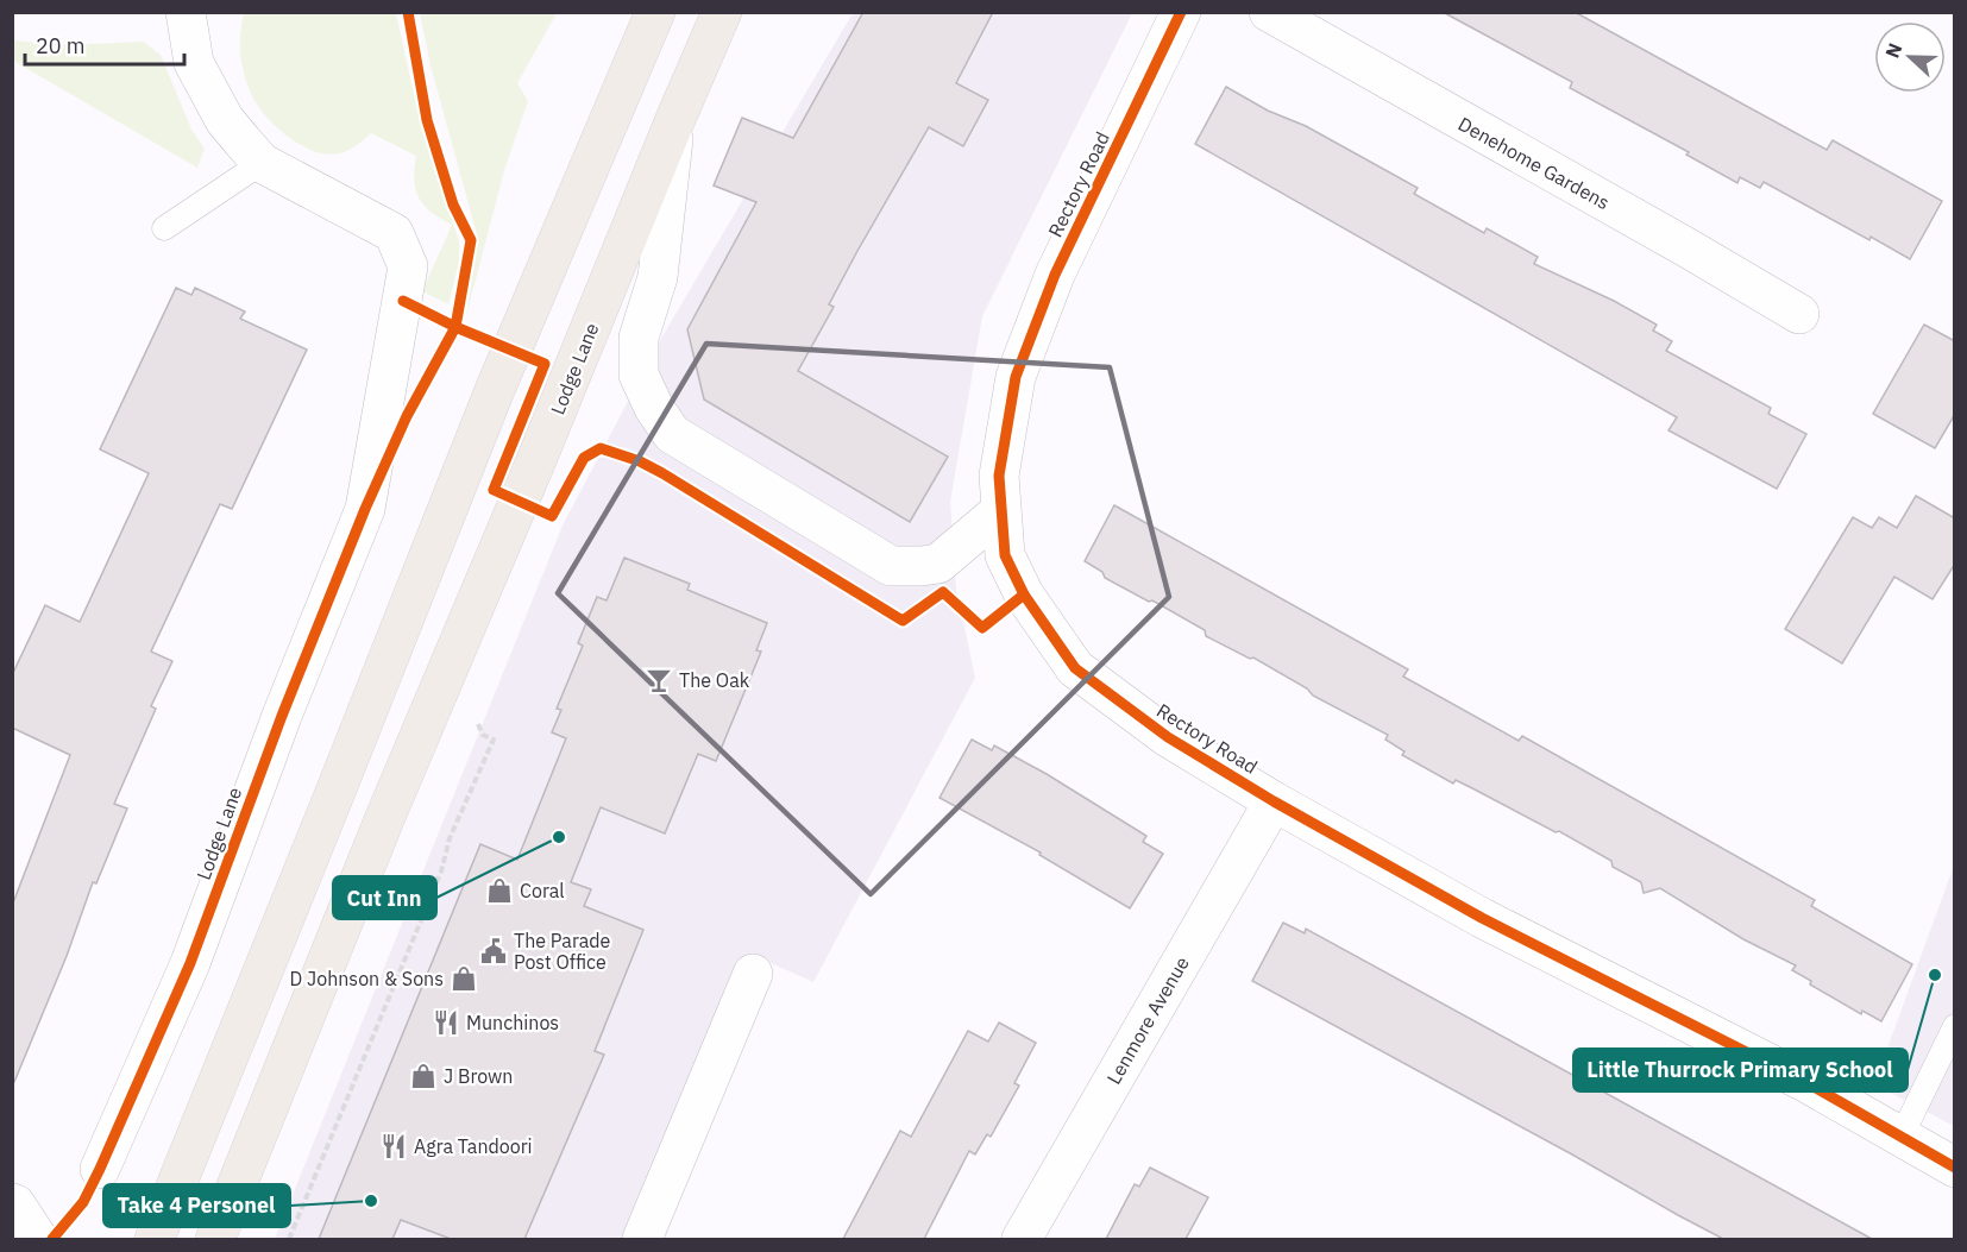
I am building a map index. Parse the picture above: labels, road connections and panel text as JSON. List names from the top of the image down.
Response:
{
  "streets": {
    "main road": ["Lodge Lane"],
    "street": ["Denehome Gardens", "Rectory Road", "Lenmore Avenue"]
  },
  "crossings": [
    ["Rectory Road", "Lenmore Avenue"]
  ],
  "places": {
    "bar": ["The Oak"],
    "other": ["Cut Inn", "Little Thurrock Primary School", "Take 4 Personel"],
    "shop": ["Coral", "D Johnson & Sons", "J Brown"],
    "public building": ["The Parade Post Office"],
    "restaurant": ["Munchinos", "Agra Tandoori"]
  },
  "scale_bar": "20 m",
  "north": "left"
}
